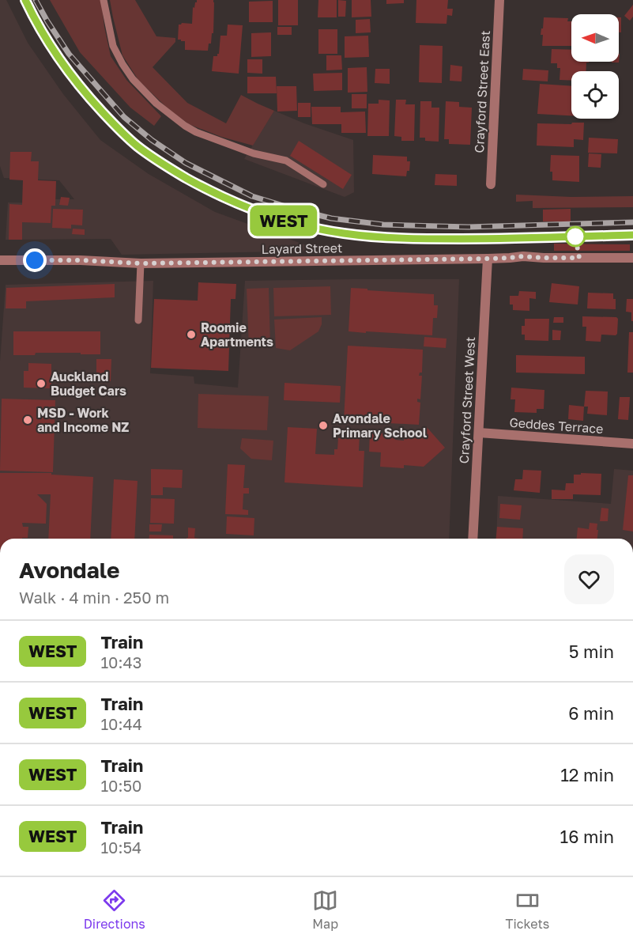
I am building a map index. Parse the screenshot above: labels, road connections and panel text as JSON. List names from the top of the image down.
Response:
{
  "streets": {
    "street": [
      "Crayford Street East",
      "Layard Street",
      "Crayford Street West",
      "Geddes Terrace"
    ]
  },
  "crossings": [
    ["Layard Street", "Crayford Street West"],
    ["Crayford Street West", "Geddes Terrace"]
  ],
  "places": [
    "Roomie Apartments",
    "Auckland Budget Cars",
    "MSD - Work and Income NZ",
    "Avondale Primary School"
  ],
  "north": "left",
  "page": {
    "on_map": "WEST",
    "heading": ["Avondale", "Walk · 4 min · 250 m"],
    "list": [
      {
        "mark": "WEST",
        "name": "Train",
        "note": "10:43",
        "value": "5 min"
      },
      {
        "mark": "WEST",
        "name": "Train",
        "note": "10:44",
        "value": "6 min"
      },
      {
        "mark": "WEST",
        "name": "Train",
        "note": "10:50",
        "value": "12 min"
      },
      {
        "mark": "WEST",
        "name": "Train",
        "note": "10:54",
        "value": "16 min"
      }
    ],
    "tabs": ["Directions", "Map", "Tickets"]
  }
}
